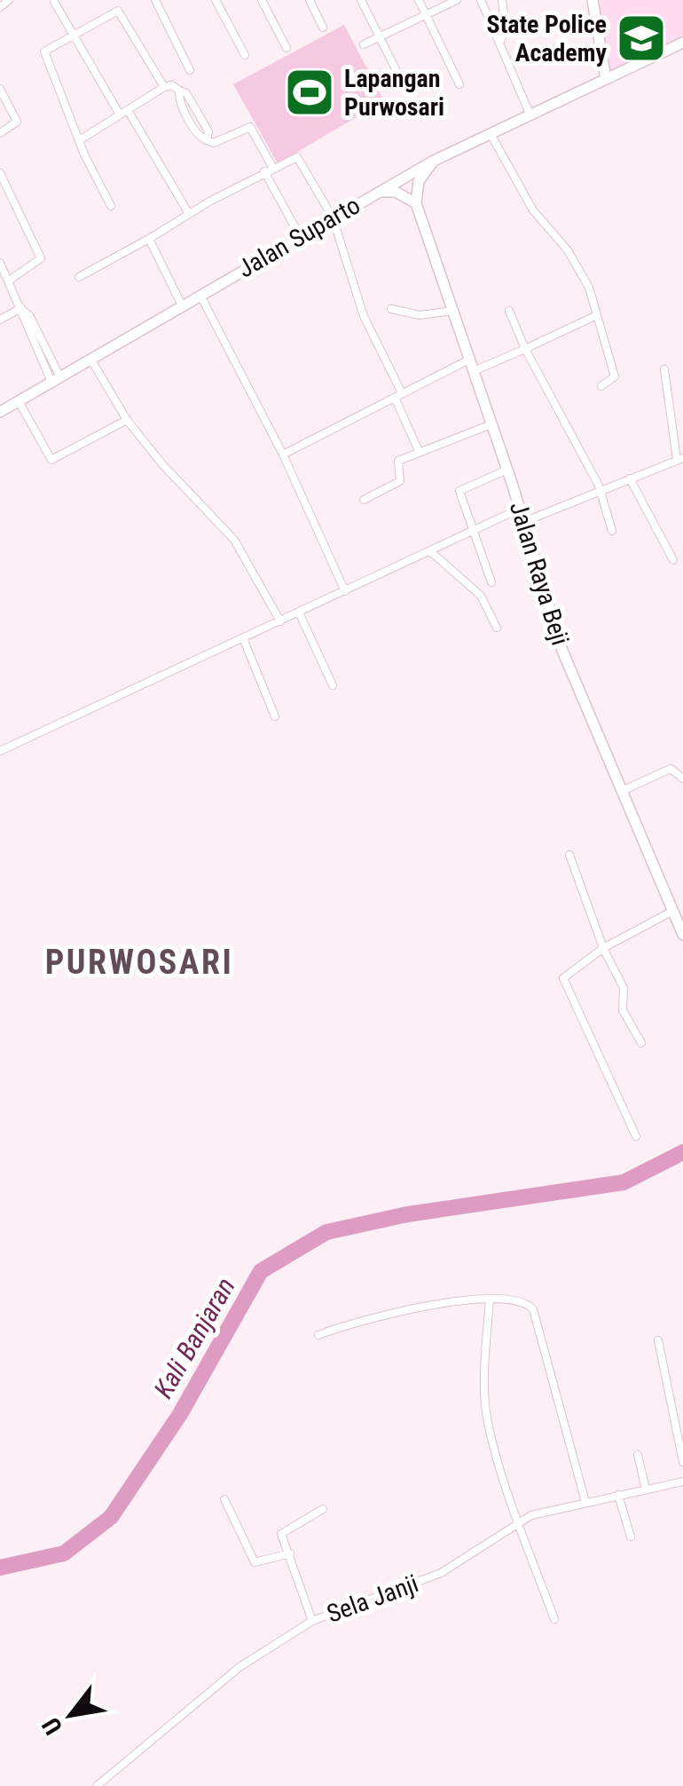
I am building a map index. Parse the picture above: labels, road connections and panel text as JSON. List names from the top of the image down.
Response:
{
  "streets": {
    "street": ["Jalan Suparto", "Jalan Raya Beji", "Sela Janji"]
  },
  "districts": ["PURWOSARI"],
  "water": ["Kali Banjaran"],
  "places": {
    "school or university": ["State Police Academy"],
    "sports": ["Lapangan Purwosari"]
  },
  "north": "bottom left"
}
